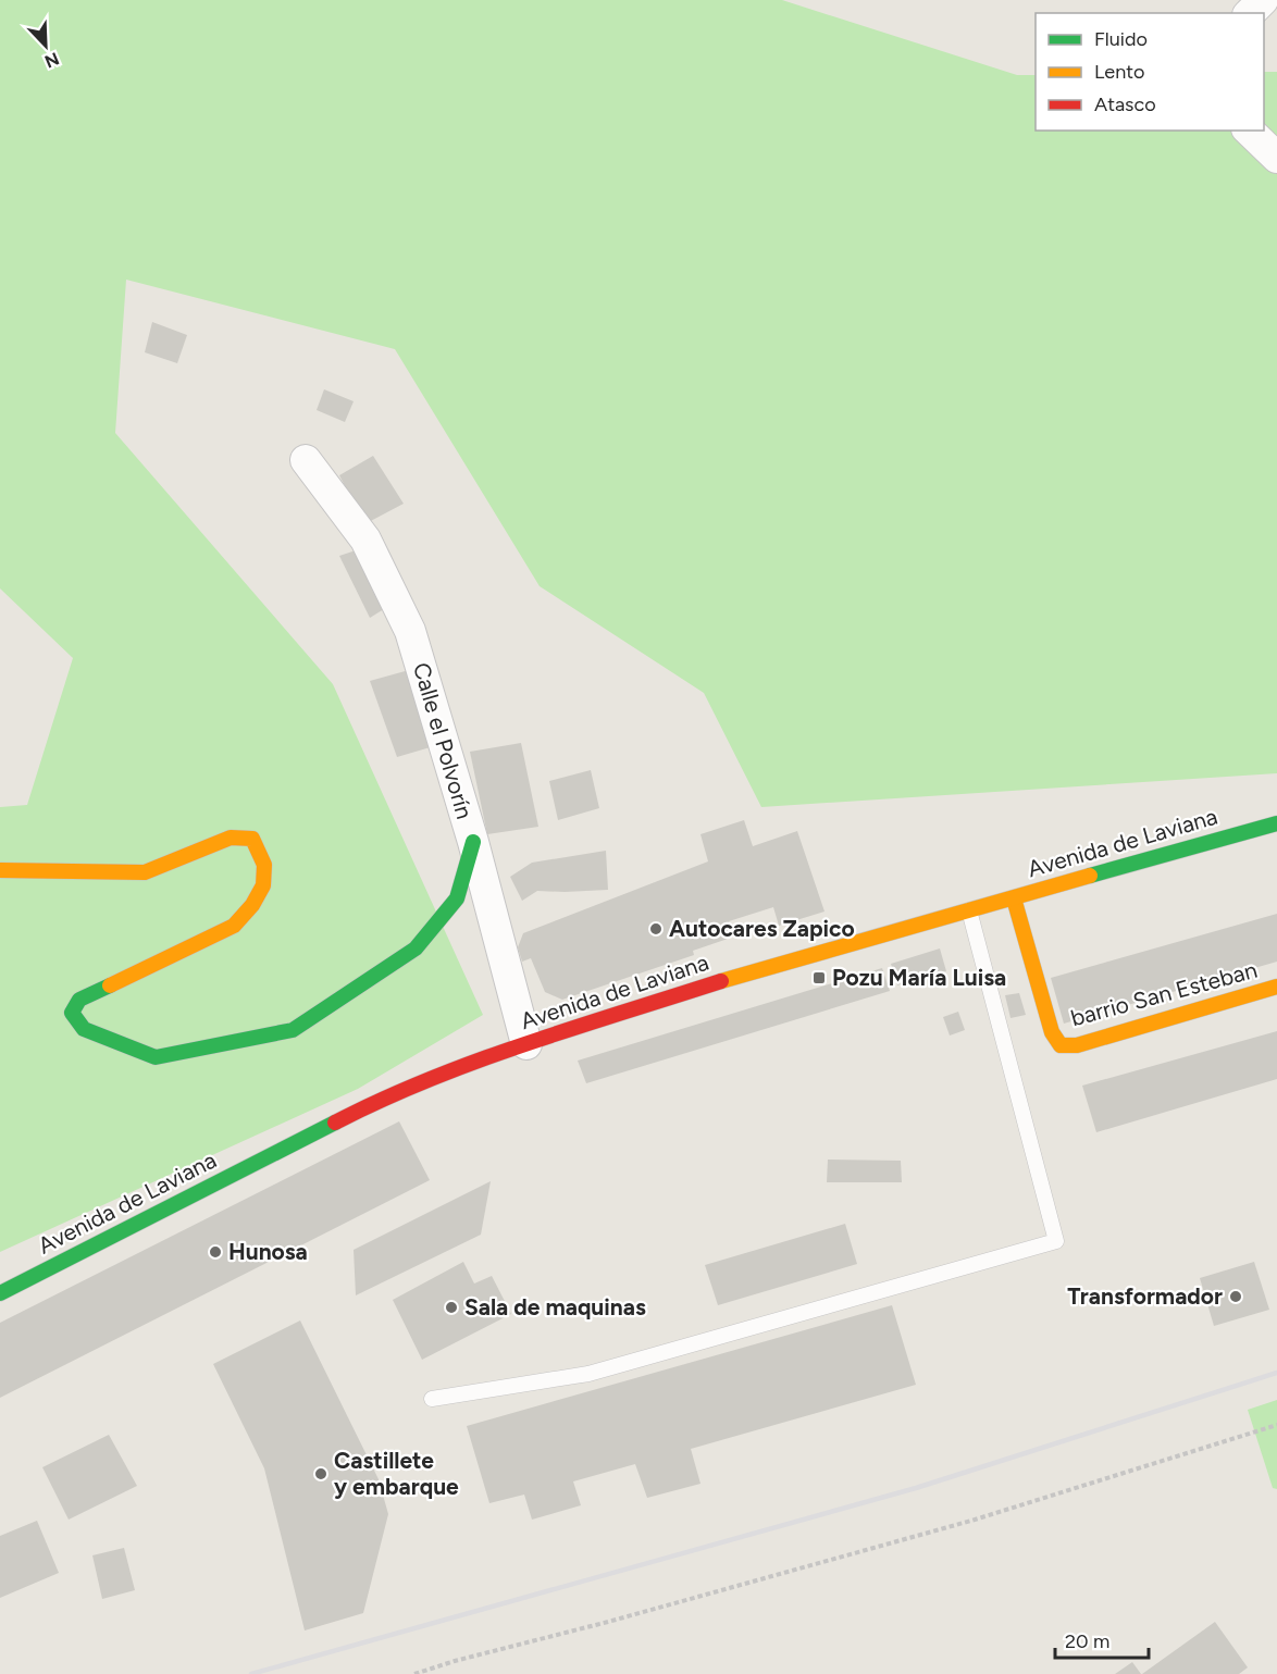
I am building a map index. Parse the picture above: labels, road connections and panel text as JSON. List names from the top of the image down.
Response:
{
  "streets": {
    "street": ["Calle el Polvorín", "Avenida de Laviana", "barrio San Esteban"]
  },
  "crossings": [
    ["Calle el Polvorín", "Avenida de Laviana"],
    ["Avenida de Laviana", "barrio San Esteban"]
  ],
  "places": {
    "other": [
      "Autocares Zapico",
      "Hunosa",
      "Transformador",
      "Sala de maquinas",
      "Castillete y embarque"
    ],
    "transit": ["Pozu María Luisa"]
  },
  "legend": ["Fluido", "Lento", "Atasco"],
  "scale_bar": "20 m",
  "north": "bottom right"
}
